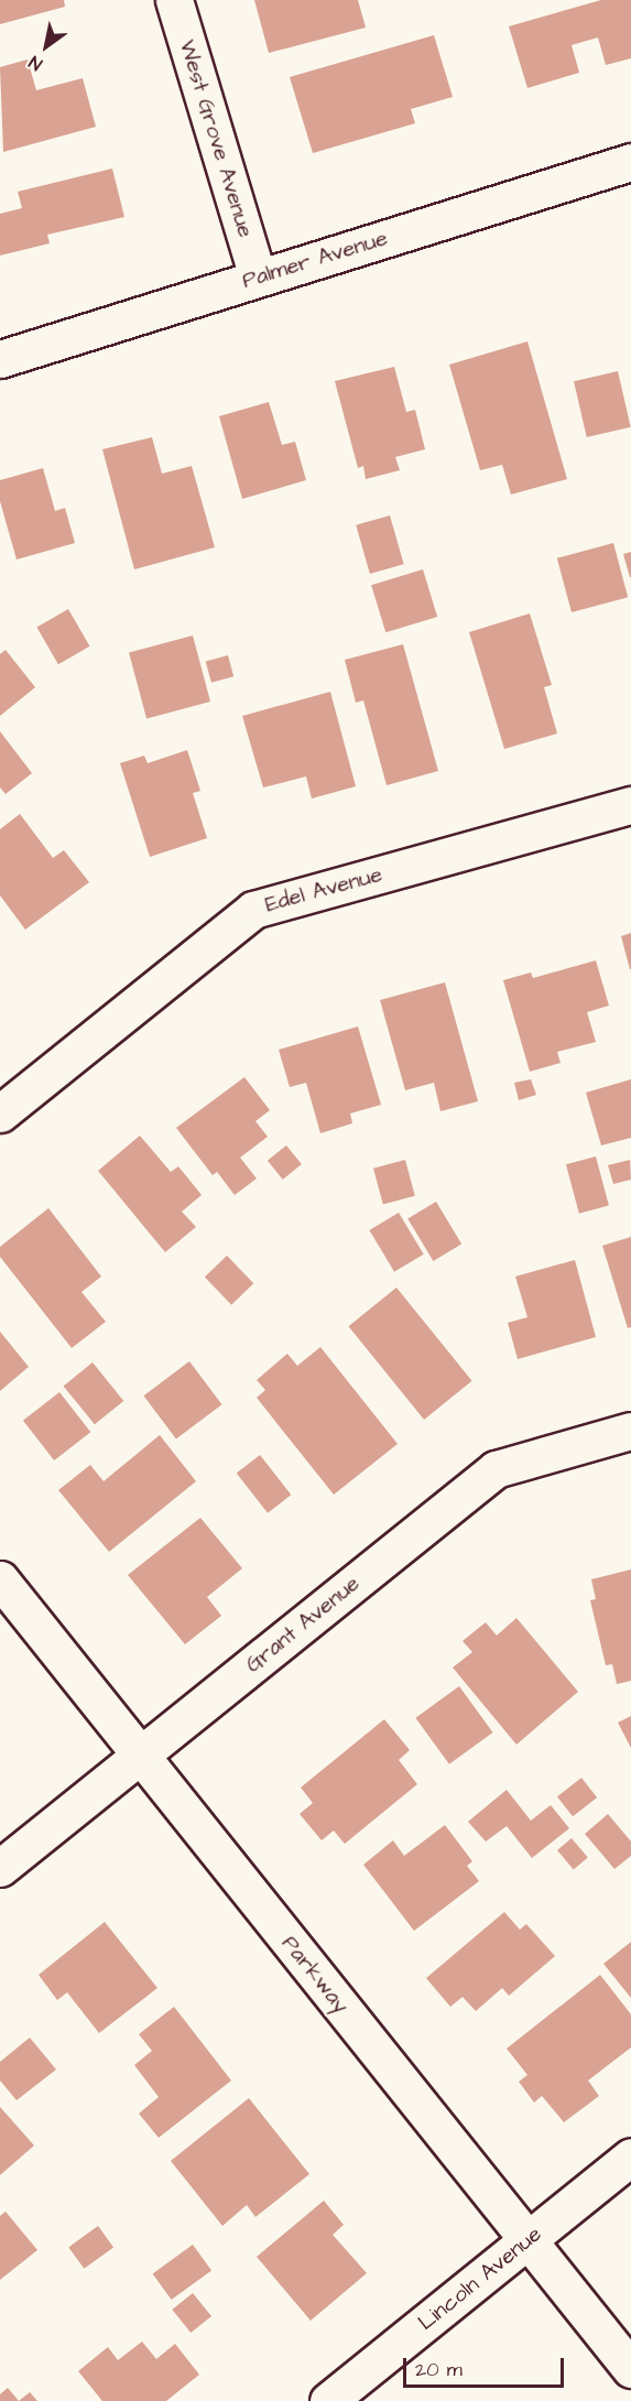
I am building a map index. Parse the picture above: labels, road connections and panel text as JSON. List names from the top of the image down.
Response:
{
  "streets": {
    "street": [
      "West Grove Avenue",
      "Palmer Avenue",
      "Edel Avenue",
      "Grant Avenue",
      "Parkway",
      "Lincoln Avenue"
    ]
  },
  "crossings": [
    ["West Grove Avenue", "Palmer Avenue"],
    ["Grant Avenue", "Parkway"],
    ["Parkway", "Lincoln Avenue"]
  ],
  "scale_bar": "20 m",
  "north": "bottom left"
}
